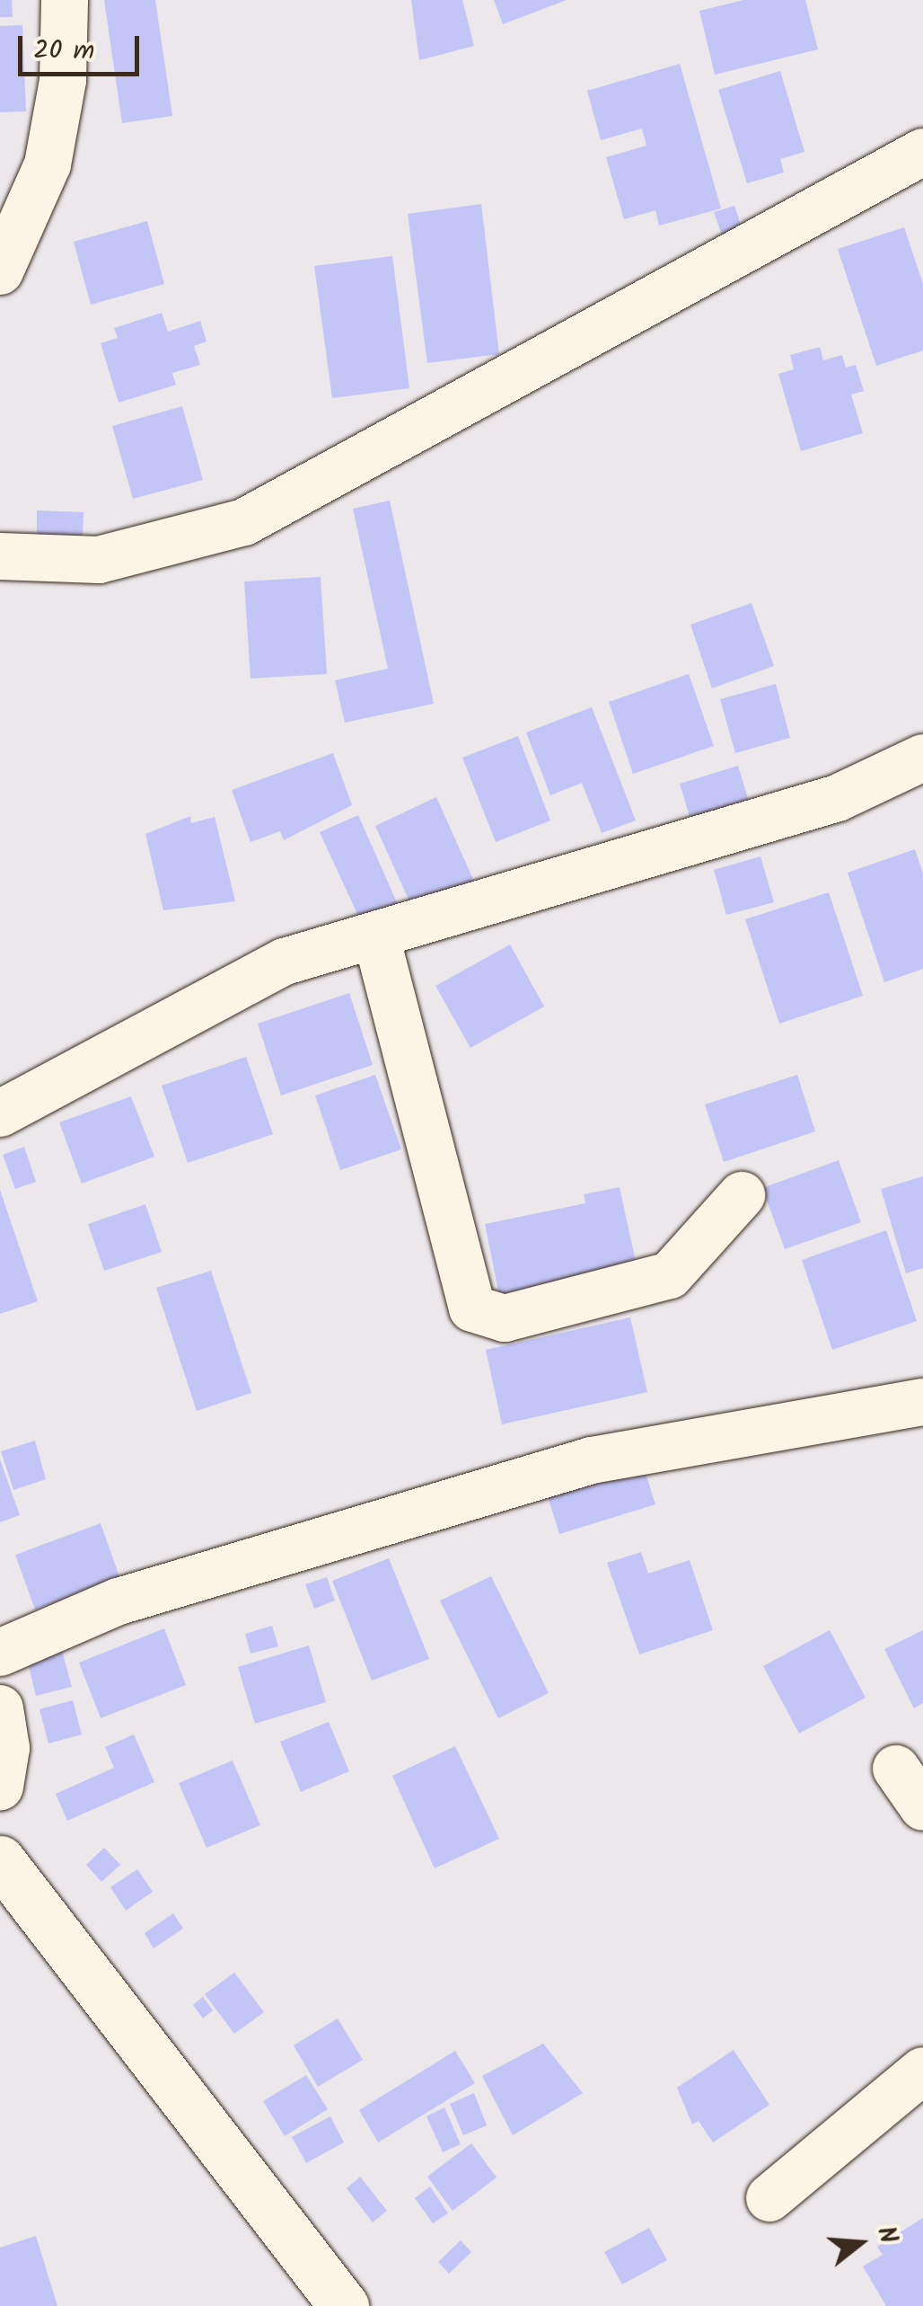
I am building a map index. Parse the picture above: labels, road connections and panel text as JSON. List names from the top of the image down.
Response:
{
  "scale_bar": "20 m",
  "north": "right"
}
